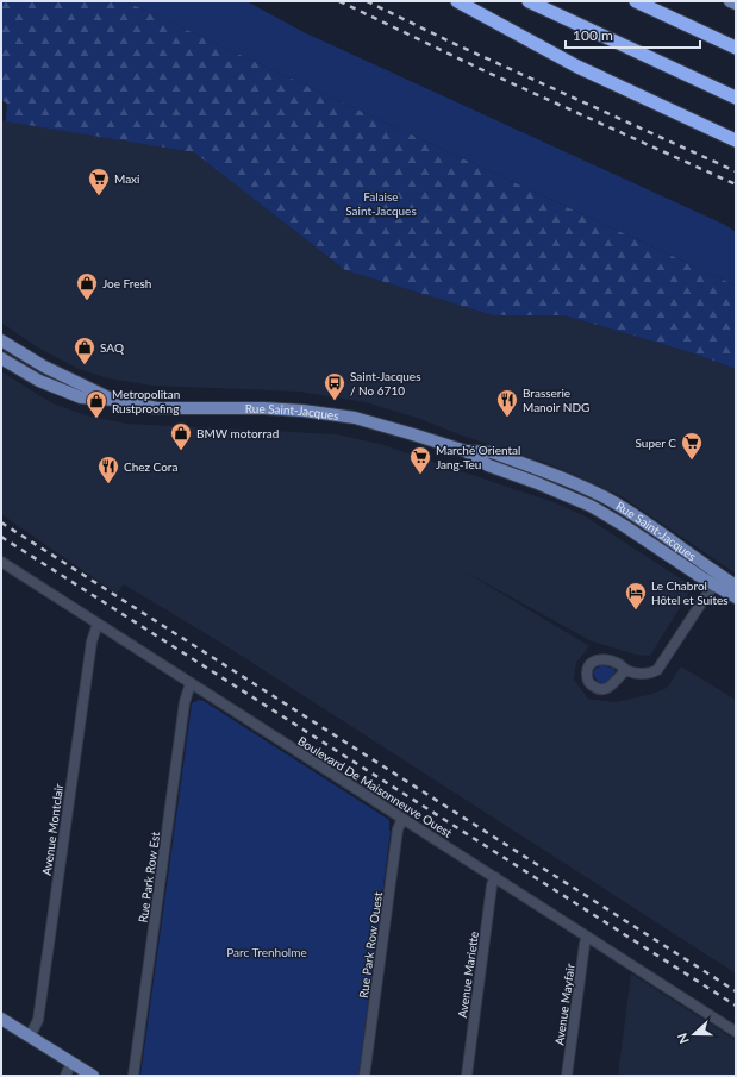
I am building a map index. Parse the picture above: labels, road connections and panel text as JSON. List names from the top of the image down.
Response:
{
  "streets": {
    "main road": ["Rue Saint-Jacques"],
    "street": [
      "Boulevard De Maisonneuve Ouest",
      "Avenue Montclair",
      "Rue Park Row Est",
      "Rue Park Row Ouest",
      "Avenue Mariette",
      "Avenue Mayfair"
    ]
  },
  "crossings": [
    ["Boulevard De Maisonneuve Ouest", "Avenue Montclair"],
    ["Boulevard De Maisonneuve Ouest", "Rue Park Row Est"],
    ["Boulevard De Maisonneuve Ouest", "Rue Park Row Ouest"],
    ["Boulevard De Maisonneuve Ouest", "Avenue Mariette"],
    ["Boulevard De Maisonneuve Ouest", "Avenue Mayfair"]
  ],
  "parks": ["Falaise Saint-Jacques", "Parc Trenholme"],
  "places": {
    "supermarket": ["Maxi", "Super C", "Marché Oriental Jang-Teu"],
    "shop": [
      "Joe Fresh",
      "SAQ",
      "Metropolitan Rustproofing",
      "BMW motorrad"
    ],
    "bus stop": ["Saint-Jacques / No 6710"],
    "restaurant": ["Brasserie Manoir NDG", "Chez Cora"],
    "hotel": ["Le Chabrol Hôtel et Suites"]
  },
  "scale_bar": "100 m",
  "north": "left"
}
